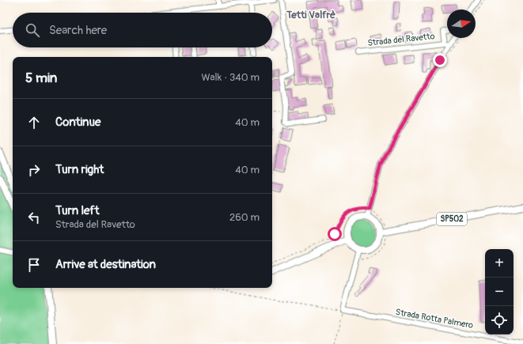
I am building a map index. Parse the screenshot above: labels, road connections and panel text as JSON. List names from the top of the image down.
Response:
{
  "streets": {
    "main road": ["SP502"],
    "street": ["Strada del Ravetto", "Strada Rotta Palmero"]
  },
  "districts": ["Tetti Valfrè"],
  "north": "right",
  "page": {
    "search": "Search here",
    "heading": ["5 min", "Walk · 340 m"],
    "list": [
      ["Continue", "40 m"],
      ["Turn right", "40 m"],
      ["Turn left", "Strada del Ravetto", "260 m"],
      "Arrive at destination"
    ],
    "map_buttons": ["+", "−"]
  }
}
